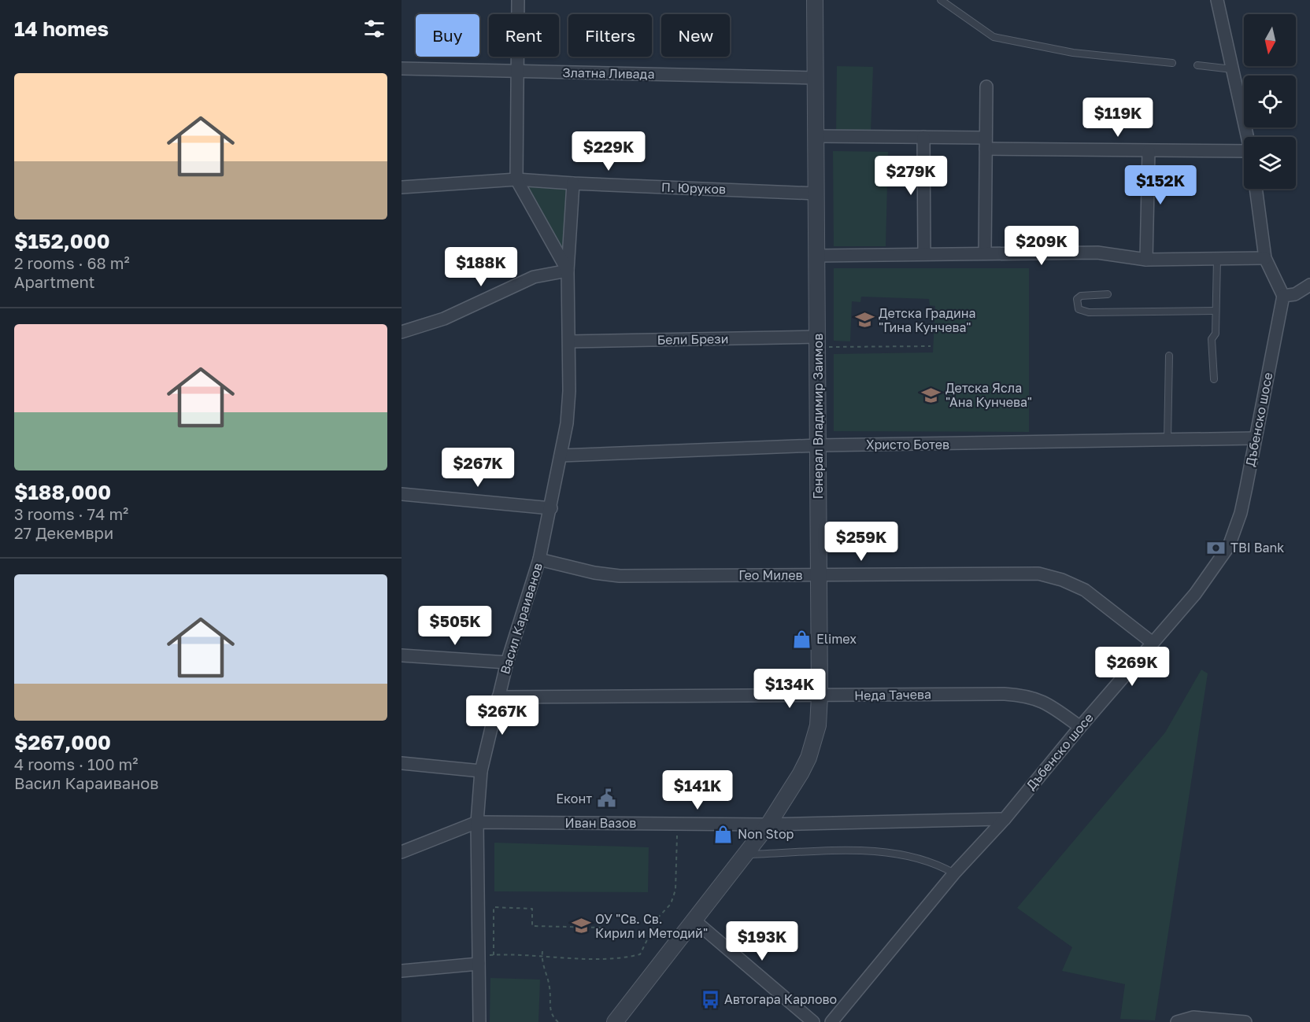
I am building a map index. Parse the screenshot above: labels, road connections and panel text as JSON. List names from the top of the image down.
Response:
{
  "streets": {
    "street": [
      "Златна Ливада",
      "П. Юруков",
      "Бели Брези",
      "Генерал Владимир Заимов",
      "Дъбенско шосе",
      "Христо Ботев",
      "Гео Милев",
      "Васил Караиванов",
      "Неда Тачева",
      "Иван Вазов"
    ]
  },
  "crossings": [
    ["Златна Ливада", "Генерал Владимир Заимов"],
    ["Златна Ливада", "Васил Караиванов"],
    ["П. Юруков", "Генерал Владимир Заимов"],
    ["П. Юруков", "Васил Караиванов"],
    ["Бели Брези", "Генерал Владимир Заимов"],
    ["Бели Брези", "Васил Караиванов"],
    ["Генерал Владимир Заимов", "Христо Ботев"],
    ["Генерал Владимир Заимов", "Гео Милев"],
    ["Генерал Владимир Заимов", "Неда Тачева"],
    ["Генерал Владимир Заимов", "Иван Вазов"],
    ["Дъбенско шосе", "Христо Ботев"],
    ["Дъбенско шосе", "Гео Милев"],
    ["Дъбенско шосе", "Неда Тачева"],
    ["Дъбенско шосе", "Иван Вазов"],
    ["Христо Ботев", "Васил Караиванов"],
    ["Гео Милев", "Васил Караиванов"],
    ["Васил Караиванов", "Неда Тачева"],
    ["Васил Караиванов", "Иван Вазов"]
  ],
  "places": {
    "school or university": ["Детска Градина \"Гина Кунчева\"", "Детска Ясла \"Ана Кунчева\"", "ОУ \"Св. Св. Кирил и Методий\""],
    "bank": ["TBI Bank"],
    "shop": ["Elimex", "Non Stop"],
    "public building": ["Еконт"],
    "bus stop": ["Автогара Карлово"]
  },
  "north": "bottom",
  "page": {
    "heading": "14 homes",
    "chip": [
      "Buy",
      "Rent",
      "Filters",
      "New"
    ],
    "list": [
      {
        "name": "$152,000",
        "note": "2 rooms · 68 m² · Apartment"
      },
      {
        "name": "$188,000",
        "note": "3 rooms · 74 m² · 27 Декември"
      },
      {
        "name": "$267,000",
        "note": "4 rooms · 100 m² · Васил Караиванов"
      }
    ],
    "price": [
      "$119K",
      "$229K",
      "$279K",
      "$152K",
      "$209K",
      "$188K",
      "$267K",
      "$259K",
      "$505K",
      "$269K",
      "$134K",
      "$267K",
      "$141K",
      "$193K"
    ]
  }
}
